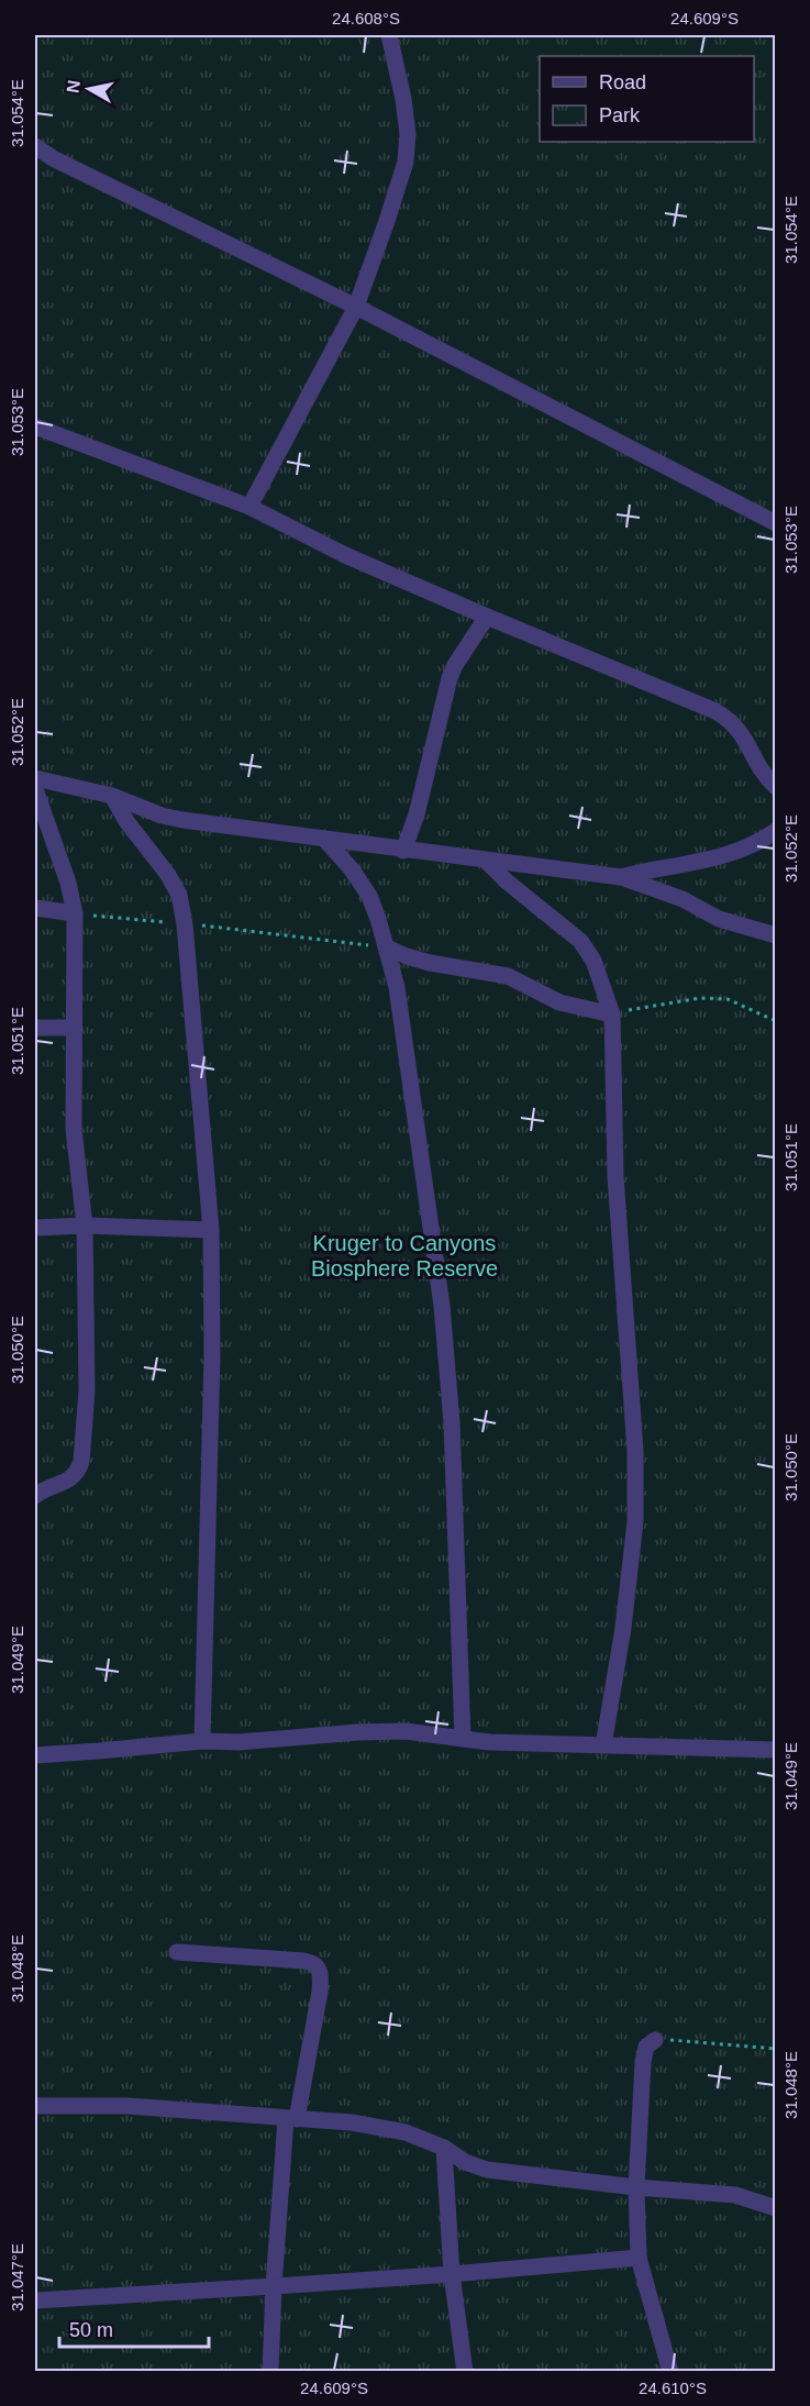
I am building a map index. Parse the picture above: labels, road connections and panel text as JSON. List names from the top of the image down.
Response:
{
  "parks": ["Kruger to Canyons Biosphere Reserve"],
  "legend": ["Road", "Park"],
  "scale_bar": "50 m",
  "north": "left",
  "coordinates": [
    "24.608°S",
    "24.609°S",
    "31.054°E",
    "31.053°E",
    "31.052°E",
    "31.051°E",
    "31.050°E",
    "31.049°E",
    "31.048°E",
    "31.047°E",
    "24.610°S"
  ]
}
